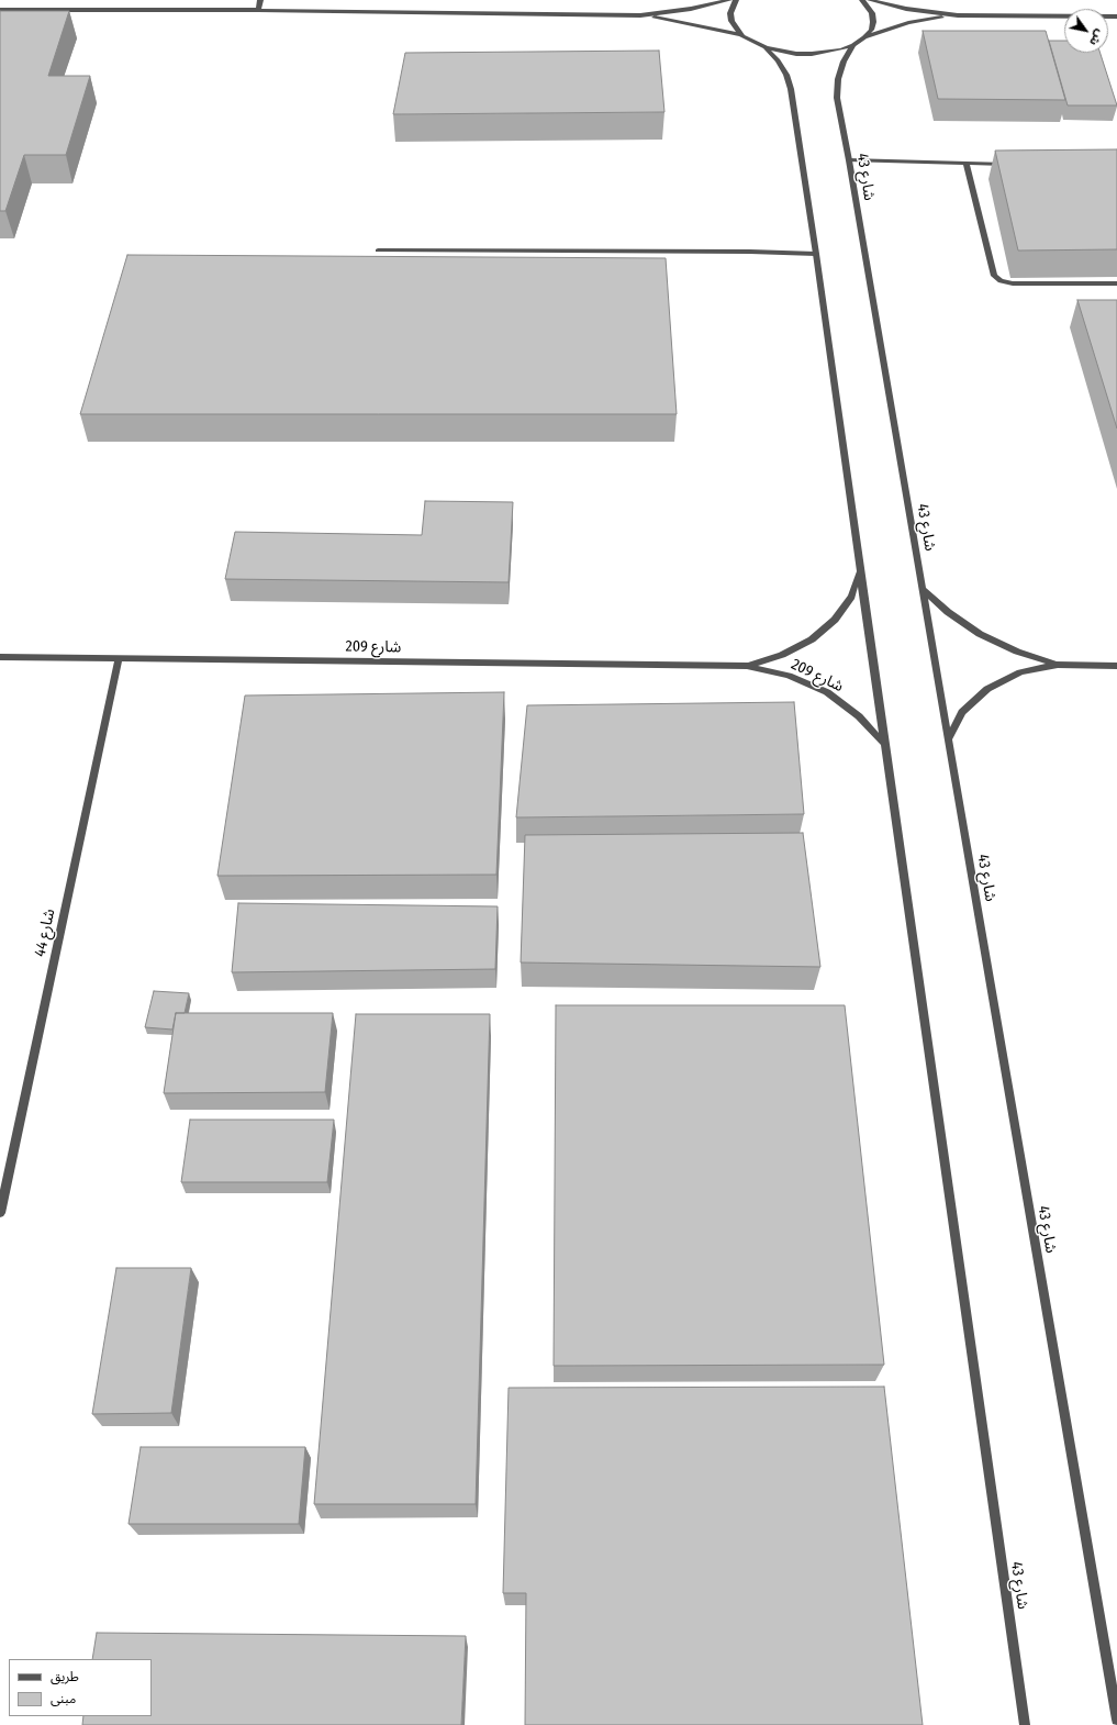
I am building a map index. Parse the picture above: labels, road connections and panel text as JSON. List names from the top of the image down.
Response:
{
  "streets": {
    "street": ["شارع 43", "شارع 209", "شارع 44"]
  },
  "crossings": [
    ["شارع 43", "شارع 209"],
    ["شارع 209", "شارع 44"]
  ],
  "legend": ["طريق", "مبنى"],
  "north": "bottom right"
}
